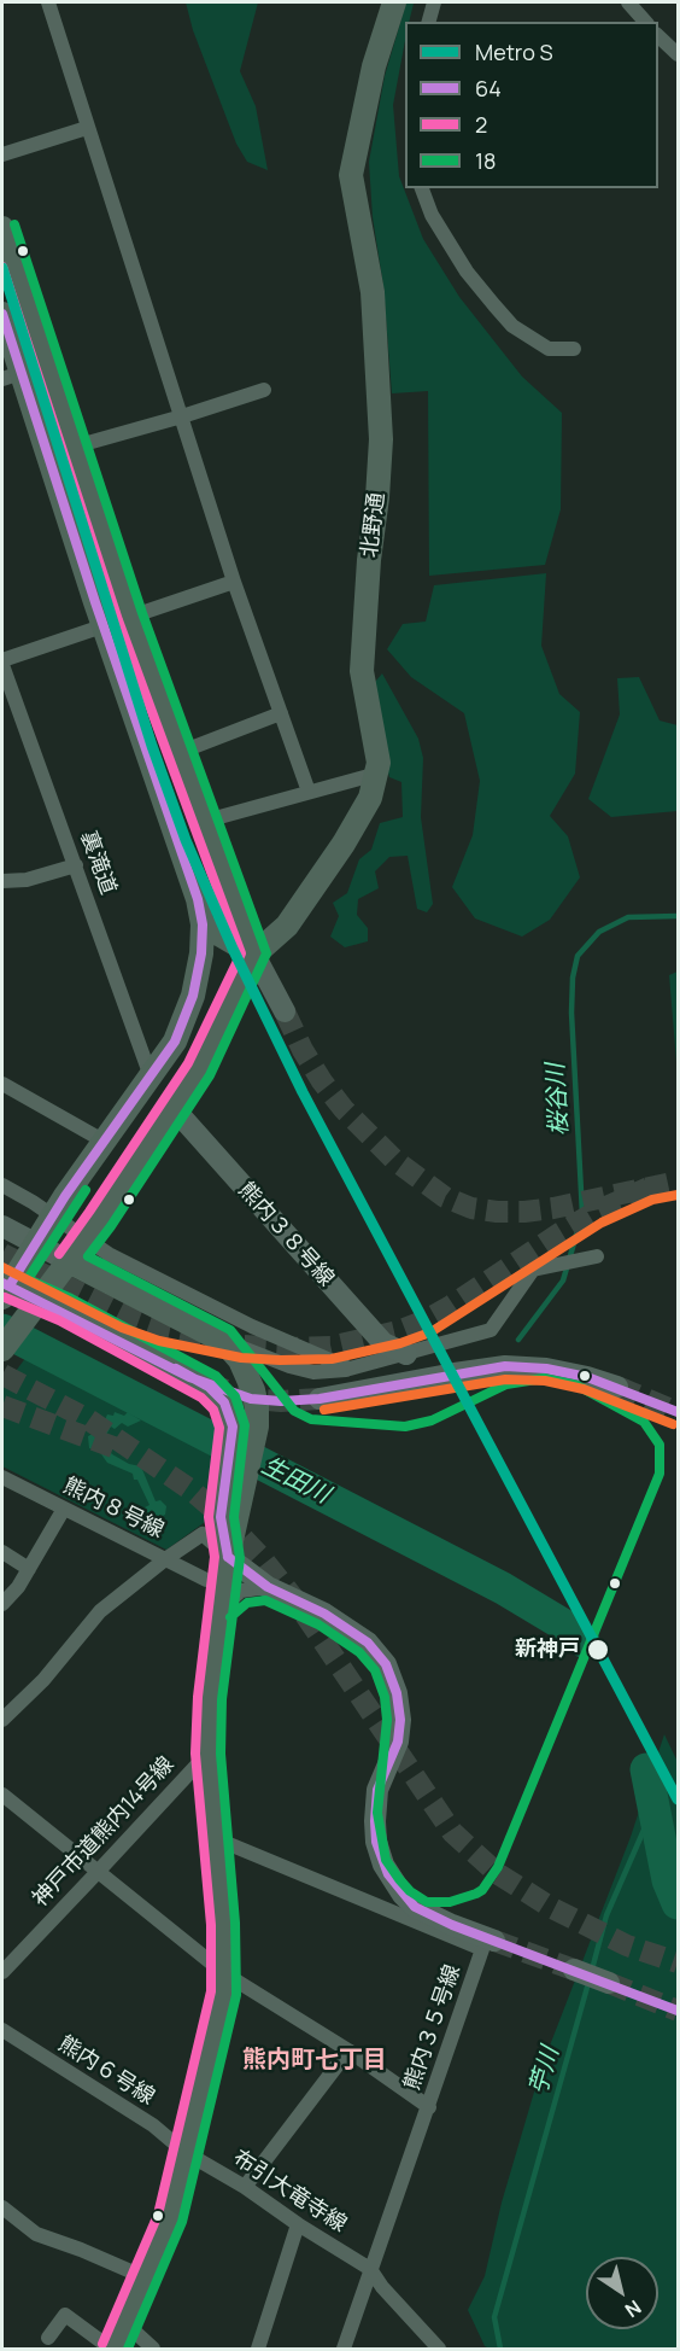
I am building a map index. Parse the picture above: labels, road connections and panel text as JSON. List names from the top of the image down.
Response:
{
  "streets": {
    "main road": ["北野通"],
    "street": [
      "裏滝道",
      "熊内３８号線",
      "熊内８号線",
      "神戸市道熊内14号線",
      "熊内３５号線",
      "熊内６号線",
      "布引大竜寺線"
    ]
  },
  "crossings": [
    ["熊内３５号線", "布引大竜寺線"],
    ["熊内６号線", "布引大竜寺線"]
  ],
  "districts": ["熊内町七丁目"],
  "water": ["桜谷川", "生田川", "苧川"],
  "places": ["新神戸"],
  "lines": [
    "transit line 18",
    "transit line 2",
    "metro line S",
    "transit line 64"
  ],
  "legend": [
    "Metro S",
    "64",
    "2",
    "18"
  ],
  "north": "bottom right"
}
